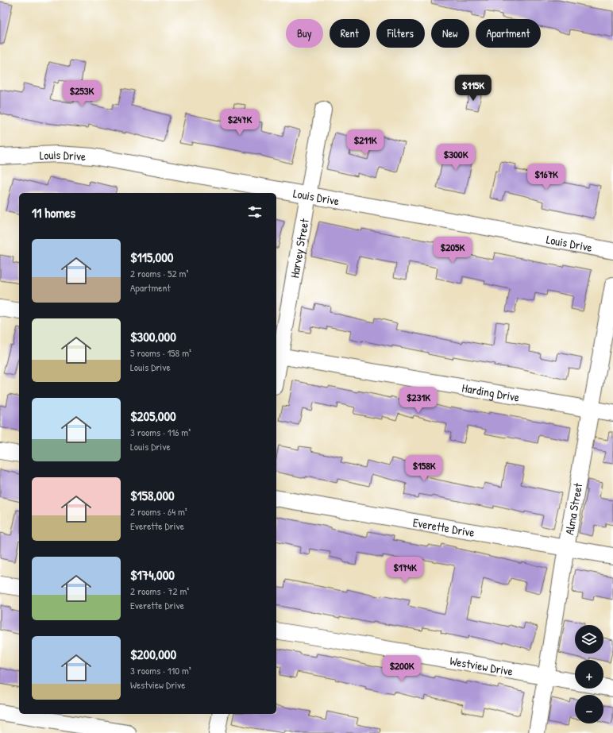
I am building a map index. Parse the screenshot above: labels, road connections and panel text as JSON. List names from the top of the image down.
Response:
{
  "streets": {
    "street": [
      "Louis Drive",
      "Harvey Street",
      "Harding Drive",
      "Alma Street",
      "Everette Drive",
      "Westview Drive"
    ]
  },
  "crossings": [
    ["Louis Drive", "Harvey Street"],
    ["Harvey Street", "Harding Drive"],
    ["Harding Drive", "Alma Street"],
    ["Alma Street", "Everette Drive"],
    ["Alma Street", "Westview Drive"]
  ],
  "page": {
    "chip": [
      "Buy",
      "Rent",
      "Filters",
      "New",
      "Apartment"
    ],
    "price": [
      "$115K",
      "$253K",
      "$247K",
      "$211K",
      "$300K",
      "$167K",
      "$205K",
      "$231K",
      "$158K",
      "$174K",
      "$200K"
    ],
    "heading": "11 homes",
    "list": [
      {
        "name": "$115,000",
        "note": "2 rooms · 52 m² · Apartment"
      },
      {
        "name": "$300,000",
        "note": "5 rooms · 158 m² · Louis Drive"
      },
      {
        "name": "$205,000",
        "note": "3 rooms · 116 m² · Louis Drive"
      },
      {
        "name": "$158,000",
        "note": "2 rooms · 64 m² · Everette Drive"
      },
      {
        "name": "$174,000",
        "note": "2 rooms · 72 m² · Everette Drive"
      },
      {
        "name": "$200,000",
        "note": "3 rooms · 110 m² · Westview Drive"
      }
    ],
    "map_buttons": ["+", "−"]
  }
}
